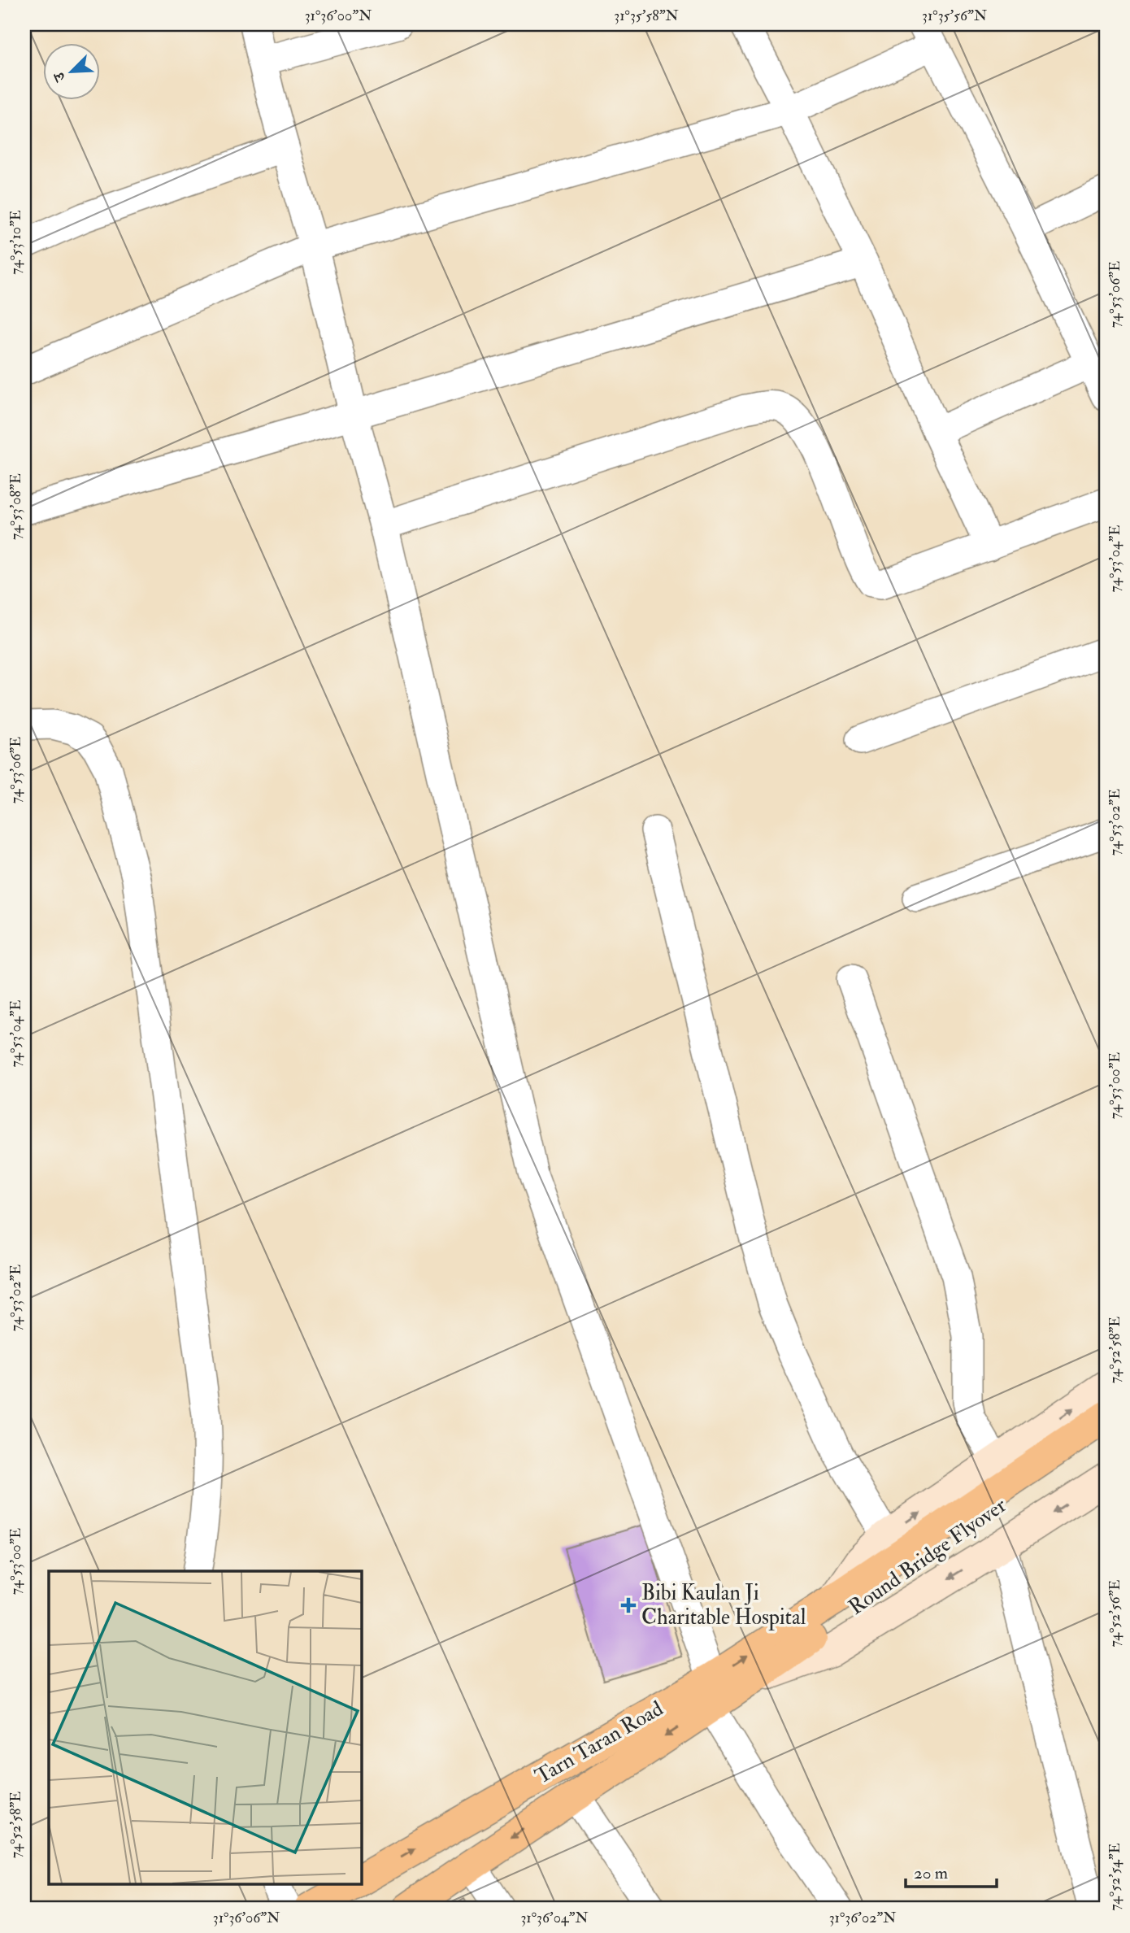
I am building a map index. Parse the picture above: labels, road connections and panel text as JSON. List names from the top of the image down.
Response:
{
  "streets": {
    "main road": ["Round Bridge Flyover", "Tarn Taran Road"]
  },
  "crossings": [
    ["Round Bridge Flyover", "Tarn Taran Road"]
  ],
  "places": {
    "health": ["Bibi Kaulan Ji Charitable Hospital"]
  },
  "scale_bar": "20 m",
  "north": "bottom left",
  "coordinates": [
    "31°36'00\"N",
    "31°35'58\"N",
    "31°35'56\"N",
    "74°53'10\"E",
    "74°53'06\"E",
    "74°53'08\"E",
    "74°53'04\"E",
    "74°53'02\"E",
    "74°53'00\"E",
    "74°52'58\"E",
    "74°52'56\"E",
    "74°52'54\"E",
    "31°36'06\"N",
    "31°36'04\"N",
    "31°36'02\"N"
  ]
}
